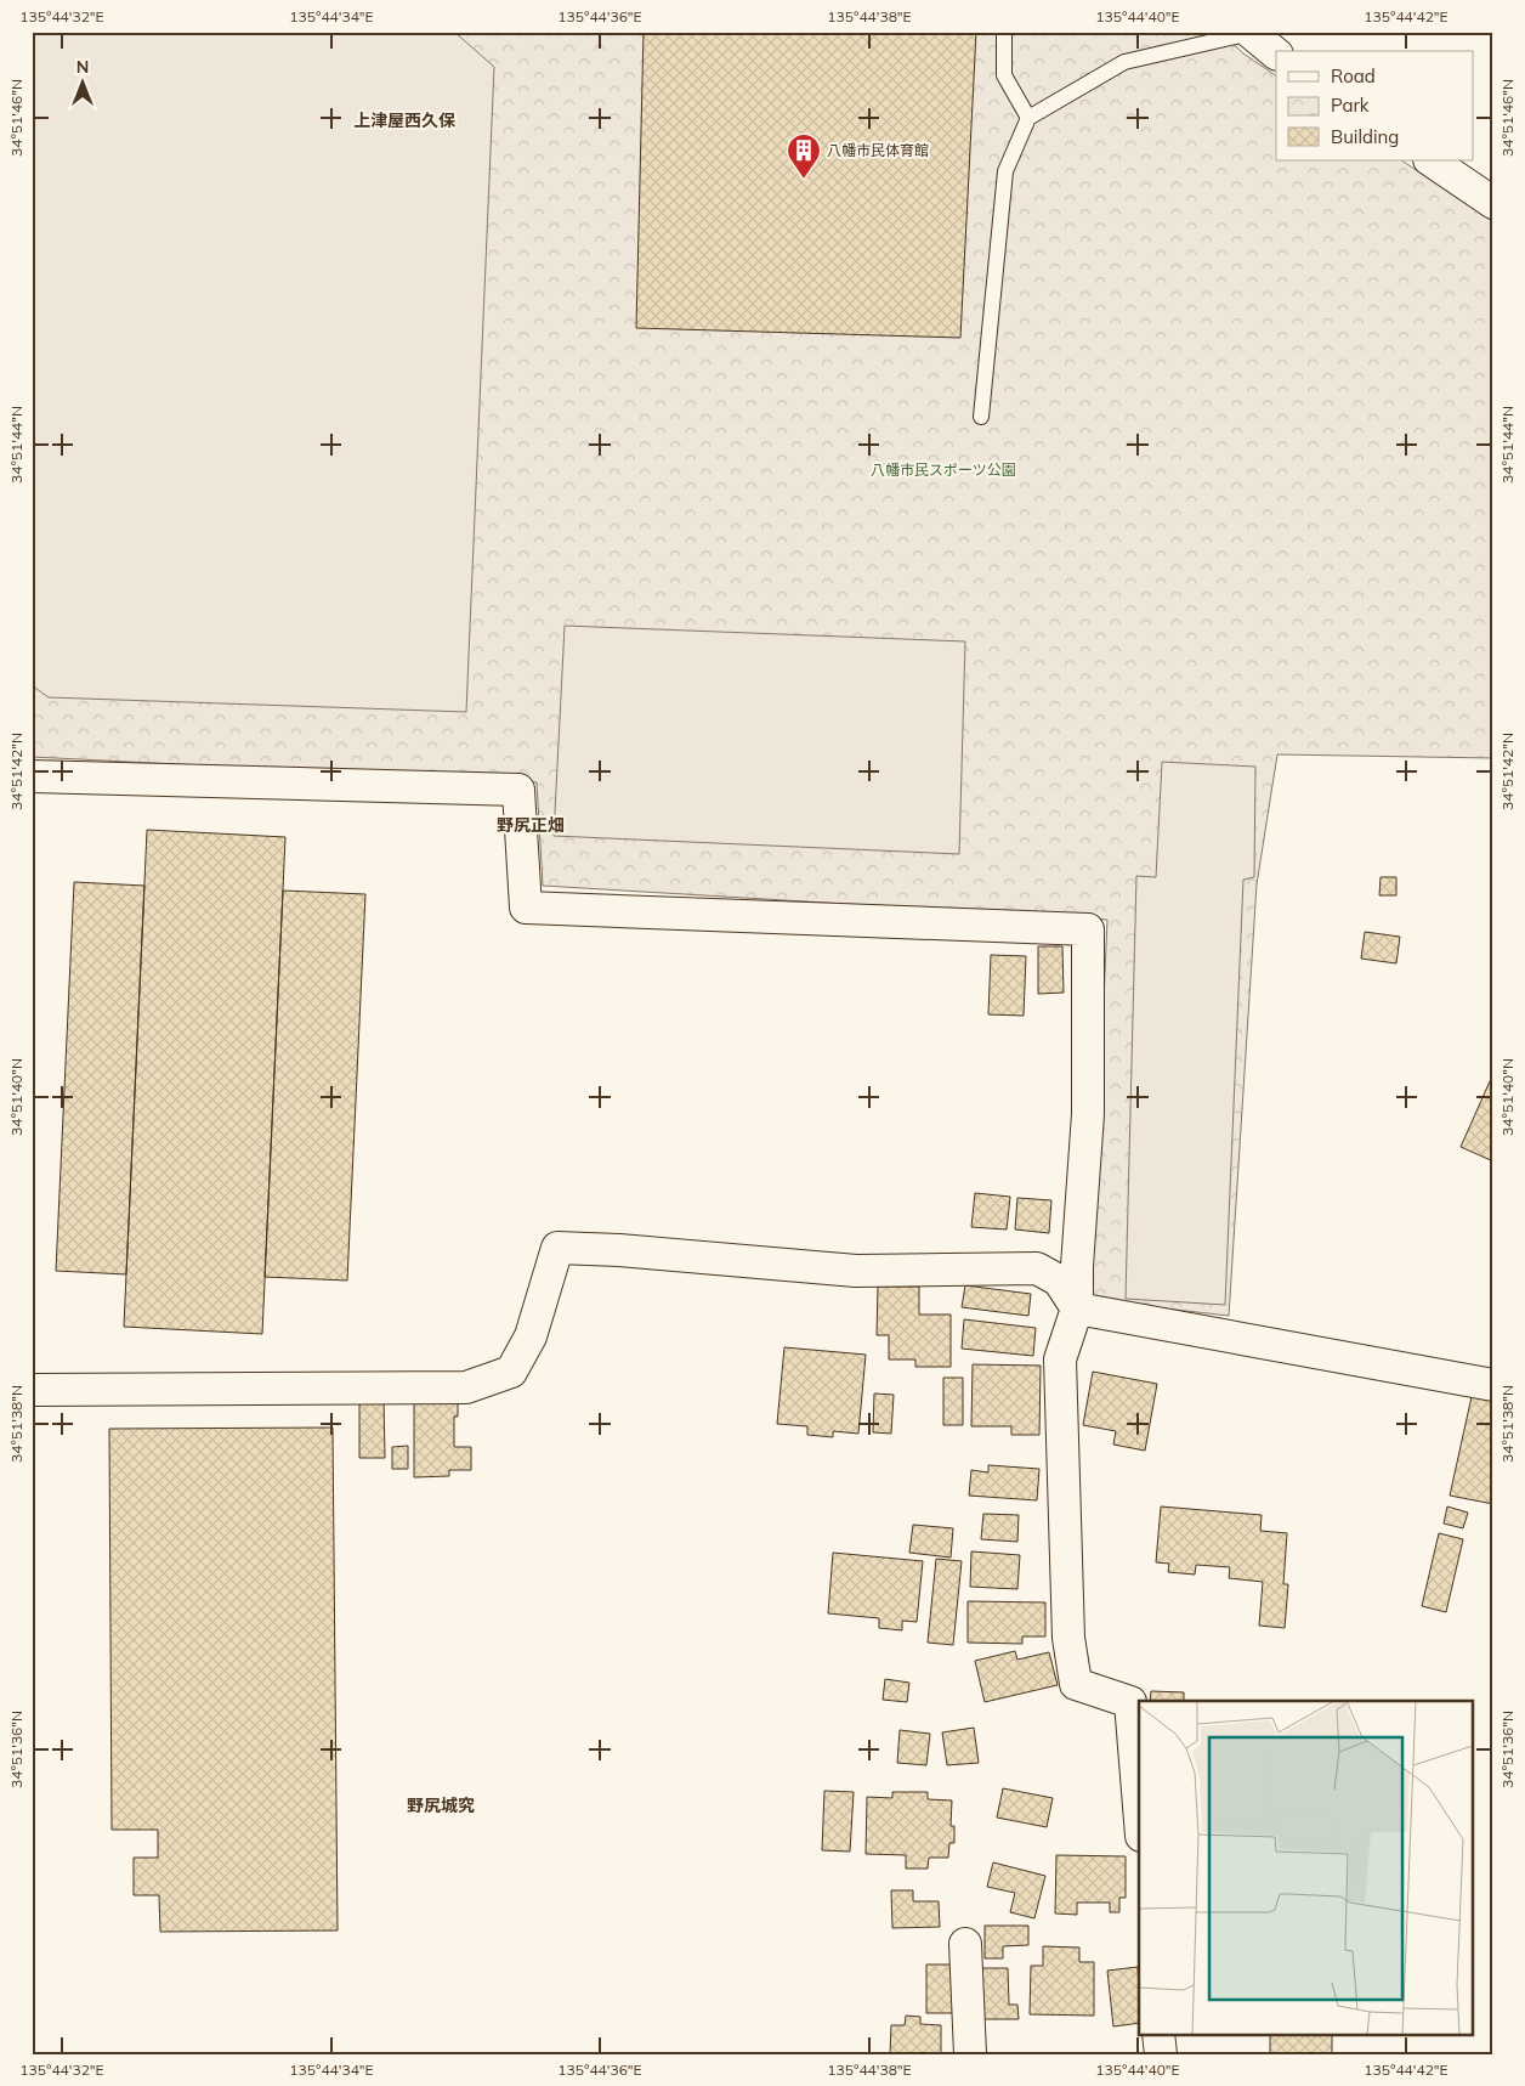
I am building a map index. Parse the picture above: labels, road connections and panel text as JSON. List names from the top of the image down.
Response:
{
  "districts": ["上津屋西久保", "野尻正畑", "野尻城究"],
  "parks": ["八幡市民スポーツ公園"],
  "places": {
    "building": ["八幡市民体育館"]
  },
  "legend": ["Road", "Park", "Building"],
  "north": "top",
  "coordinates": [
    "135°44'32\"E",
    "135°44'34\"E",
    "135°44'36\"E",
    "135°44'38\"E",
    "135°44'40\"E",
    "135°44'42\"E",
    "34°51'46\"N",
    "34°51'44\"N",
    "34°51'42\"N",
    "34°51'40\"N",
    "34°51'38\"N",
    "34°51'36\"N"
  ]
}
